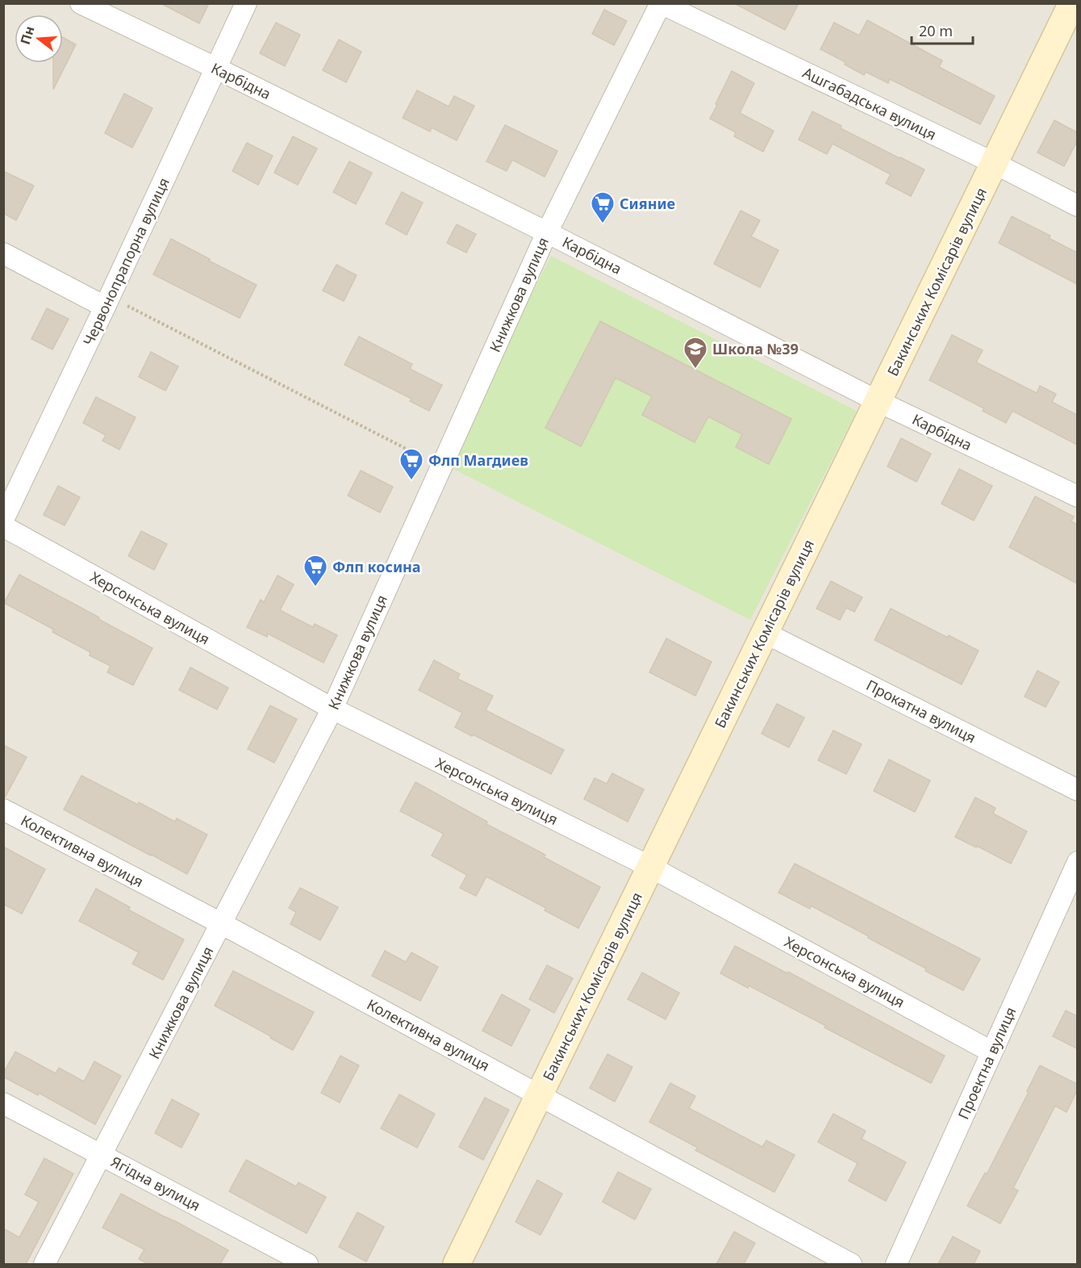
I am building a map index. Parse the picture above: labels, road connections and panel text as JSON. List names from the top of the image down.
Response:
{
  "streets": {
    "street": [
      "Карбідна",
      "Ашгабадська вулиця",
      "Червонопрапорна вулиця",
      "Бакинських Комісарів вулиця",
      "Книжкова вулиця",
      "Херсонська вулиця",
      "Прокатна вулиця",
      "Колективна вулиця",
      "Проектна вулиця",
      "Ягідна вулиця"
    ]
  },
  "crossings": [
    ["Карбідна", "Червонопрапорна вулиця"],
    ["Карбідна", "Бакинських Комісарів вулиця"],
    ["Карбідна", "Книжкова вулиця"],
    ["Ашгабадська вулиця", "Бакинських Комісарів вулиця"],
    ["Ашгабадська вулиця", "Книжкова вулиця"],
    ["Бакинських Комісарів вулиця", "Херсонська вулиця"],
    ["Бакинських Комісарів вулиця", "Прокатна вулиця"],
    ["Бакинських Комісарів вулиця", "Колективна вулиця"],
    ["Книжкова вулиця", "Херсонська вулиця"],
    ["Книжкова вулиця", "Колективна вулиця"],
    ["Книжкова вулиця", "Ягідна вулиця"],
    ["Херсонська вулиця", "Проектна вулиця"]
  ],
  "places": {
    "supermarket": ["Сияние", "Флп Магдиев", "Флп косина"],
    "school or university": ["Школа №39"]
  },
  "scale_bar": "20 m",
  "north": "left"
}
